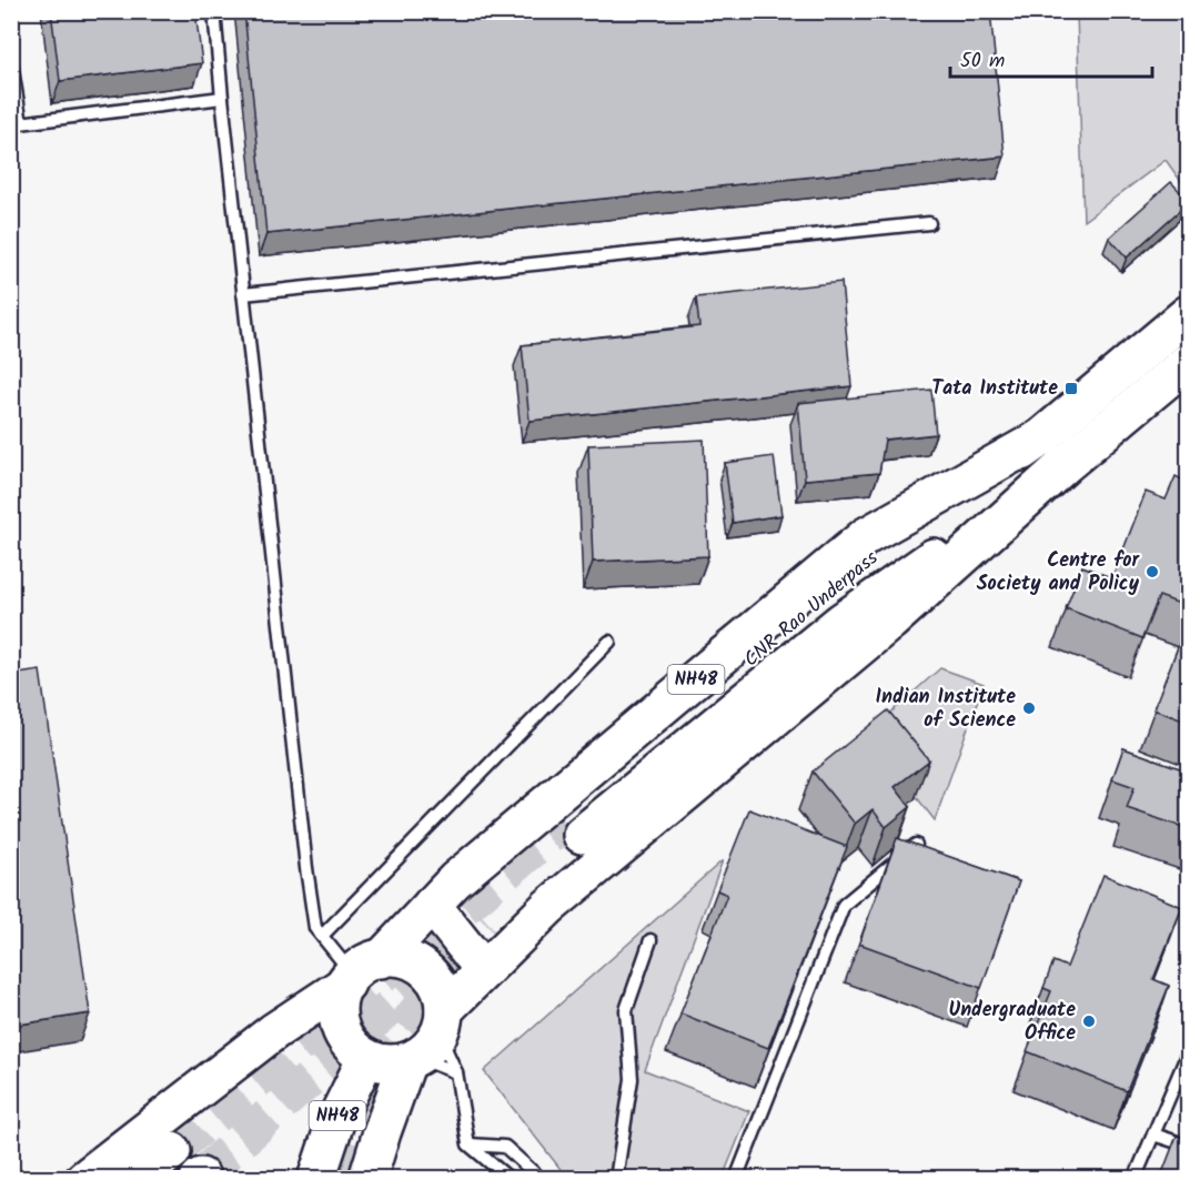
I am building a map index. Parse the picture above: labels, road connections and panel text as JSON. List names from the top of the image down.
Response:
{
  "streets": {
    "highway": ["CNR Rao Underpass", "NH48"]
  },
  "crossings": [
    ["CNR Rao Underpass", "NH48"]
  ],
  "places": {
    "transit": ["Tata Institute"],
    "other": ["Centre for Society and Policy", "Indian Institute of Science", "Undergraduate Office"]
  },
  "scale_bar": "50 m"
}
